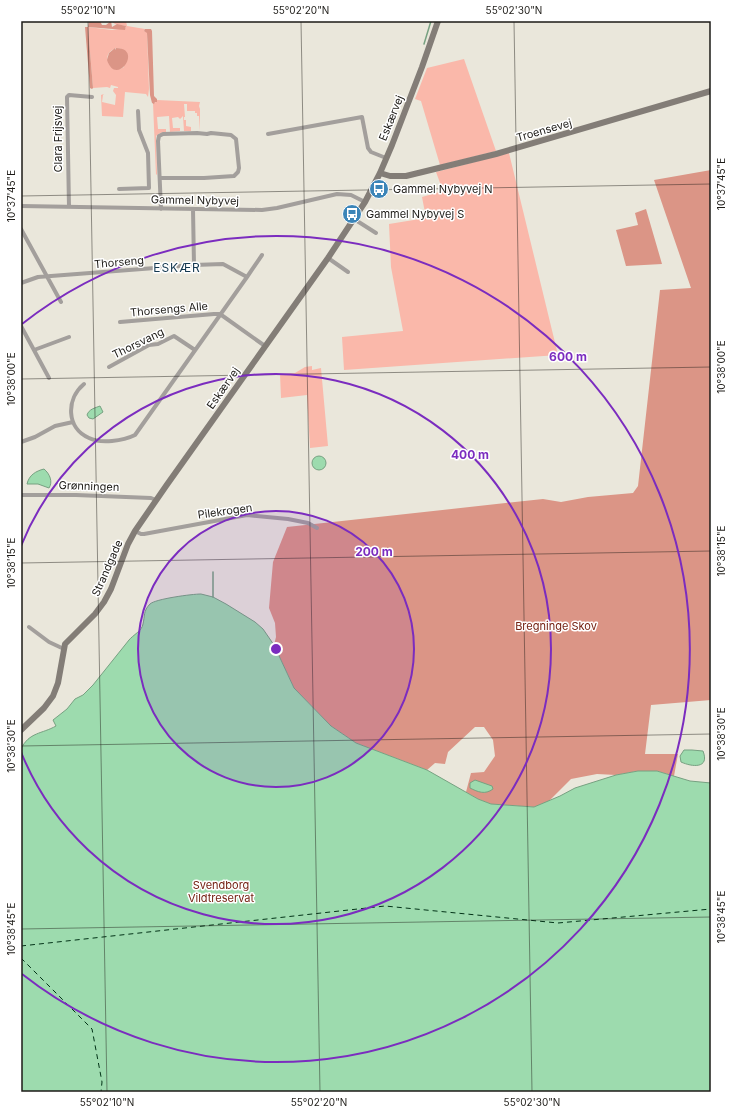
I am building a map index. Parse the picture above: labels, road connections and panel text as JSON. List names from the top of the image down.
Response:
{
  "streets": {
    "street": [
      "Eskærvej",
      "Troensevej",
      "Clara Frijsvej",
      "Gammel Nybyvej",
      "Thorseng",
      "Thorsengs Alle",
      "Thorsvang",
      "Grønningen",
      "Pilekrogen",
      "Strandgade"
    ]
  },
  "crossings": [
    ["Eskærvej", "Troensevej"],
    ["Eskærvej", "Gammel Nybyvej"],
    ["Eskærvej", "Grønningen"],
    ["Eskærvej", "Pilekrogen"],
    ["Eskærvej", "Strandgade"],
    ["Clara Frijsvej", "Gammel Nybyvej"],
    ["Pilekrogen", "Strandgade"]
  ],
  "districts": ["ESKÆR"],
  "parks": ["Bregninge Skov", "Svendborg Vildtreservat"],
  "places": {
    "bus stop": ["Gammel Nybyvej N", "Gammel Nybyvej S"]
  },
  "coordinates": [
    "55°02'10\"N",
    "55°02'20\"N",
    "55°02'30\"N",
    "10°37'45\"E",
    "10°38'00\"E",
    "10°38'15\"E",
    "10°38'30\"E",
    "10°38'45\"E"
  ],
  "rings": ["600 m", "400 m", "200 m"]
}
